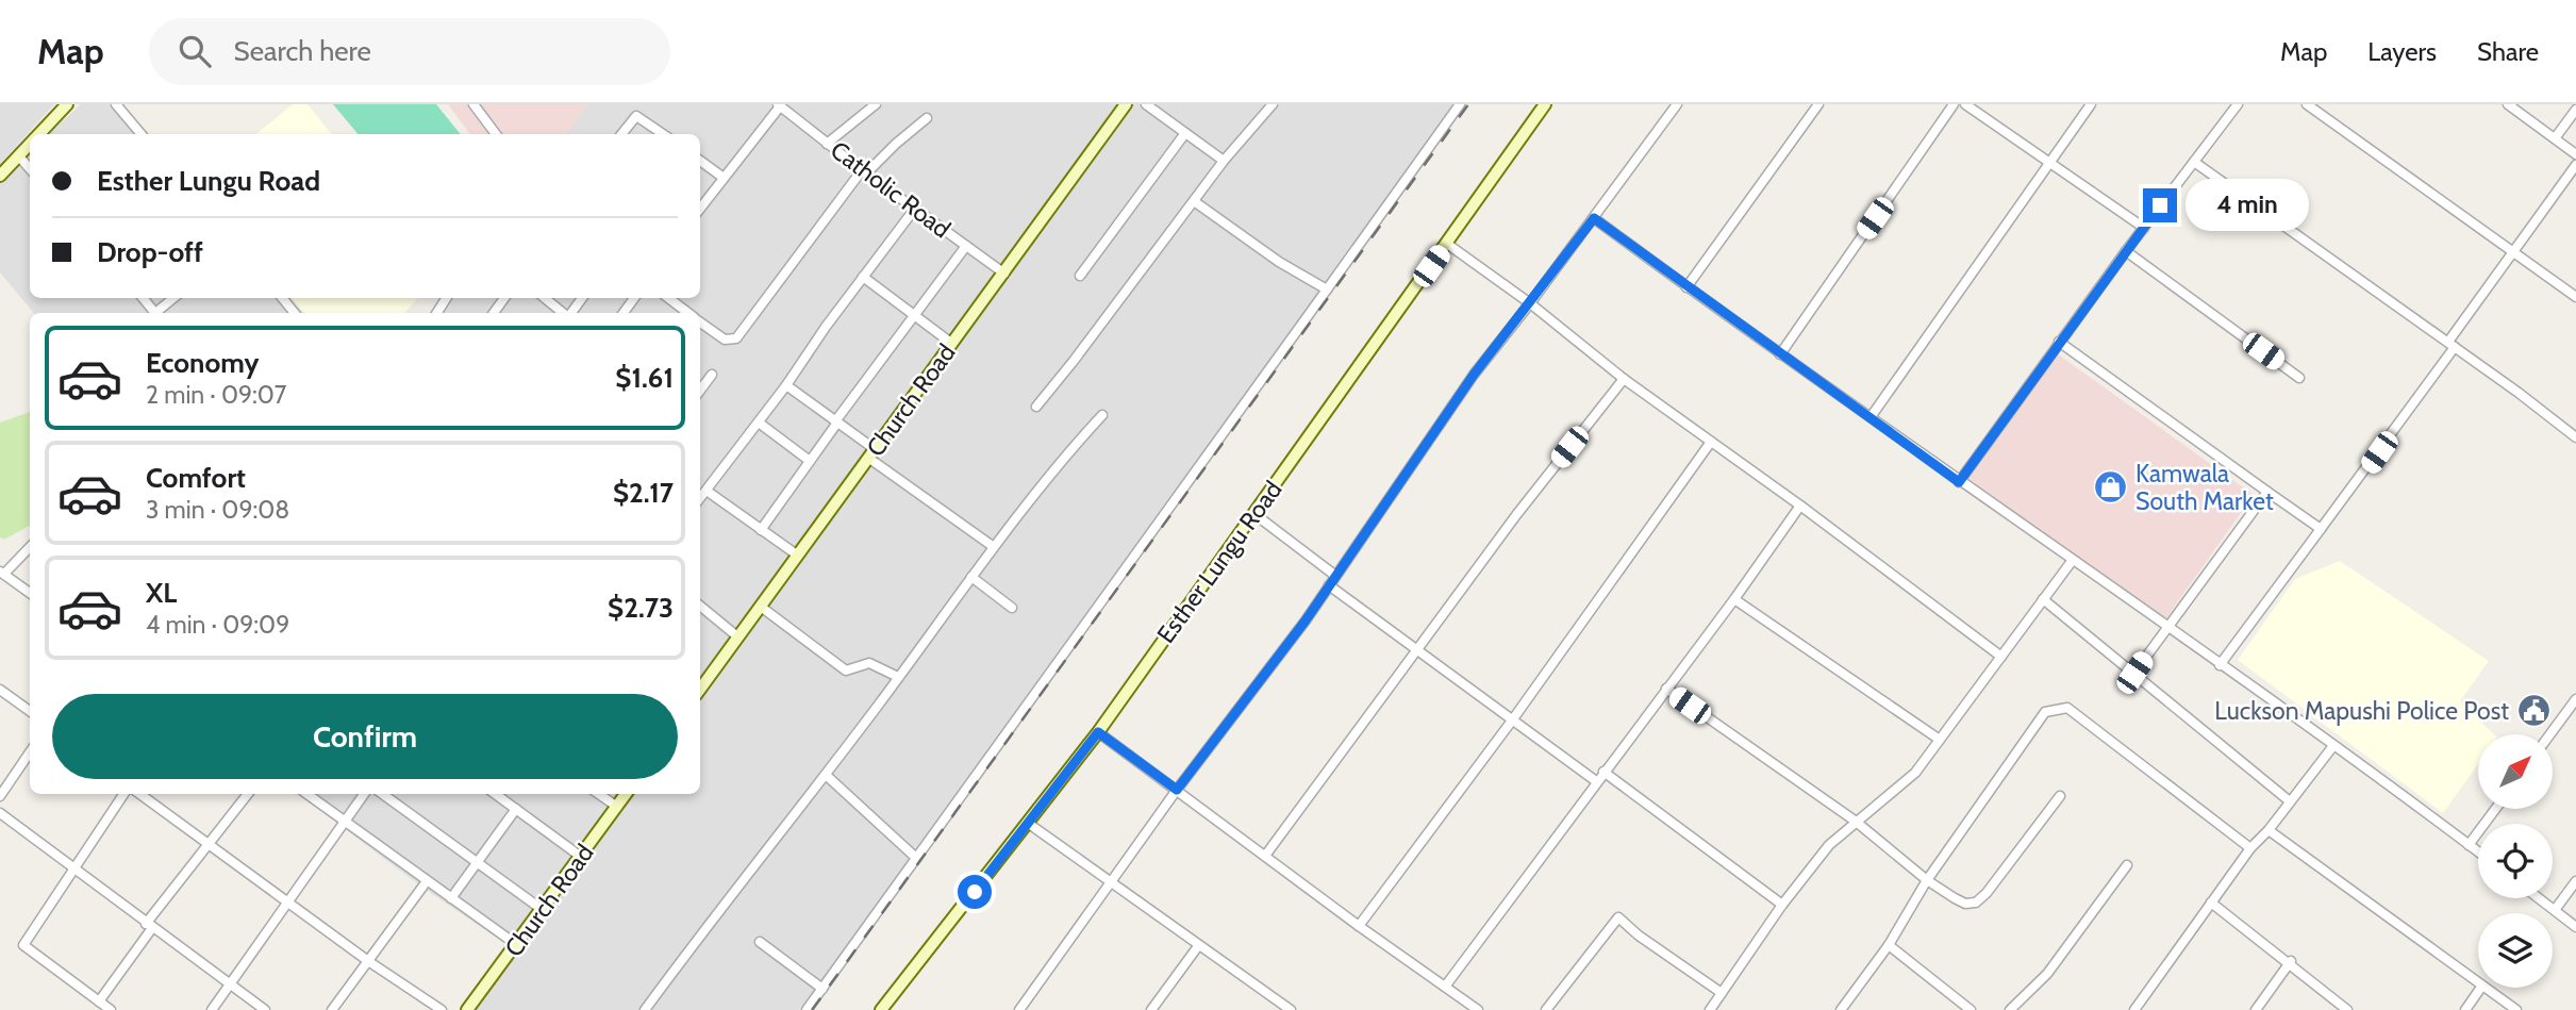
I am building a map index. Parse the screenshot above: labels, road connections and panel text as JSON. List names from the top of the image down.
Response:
{
  "streets": {
    "street": ["Catholic Road", "Church Road", "Esther Lungu Road"]
  },
  "crossings": [
    ["Catholic Road", "Church Road"]
  ],
  "places": {
    "shop": ["Kamwala South Market"],
    "public building": ["Luckson Mapushi Police Post"]
  },
  "north": "top right",
  "page": {
    "header": "Map",
    "search": "Search here",
    "nav": ["Map", "Layers", "Share"],
    "banner": ["Esther Lungu Road", "Drop-off"],
    "bubble": "4 min",
    "list": [
      {
        "name": "Economy",
        "note": "2 min · 09:07",
        "value": "$1.61"
      },
      {
        "name": "Comfort",
        "note": "3 min · 09:08",
        "value": "$2.17"
      },
      {
        "name": "XL",
        "note": "4 min · 09:09",
        "value": "$2.73"
      }
    ],
    "buttons": "Confirm"
  }
}
